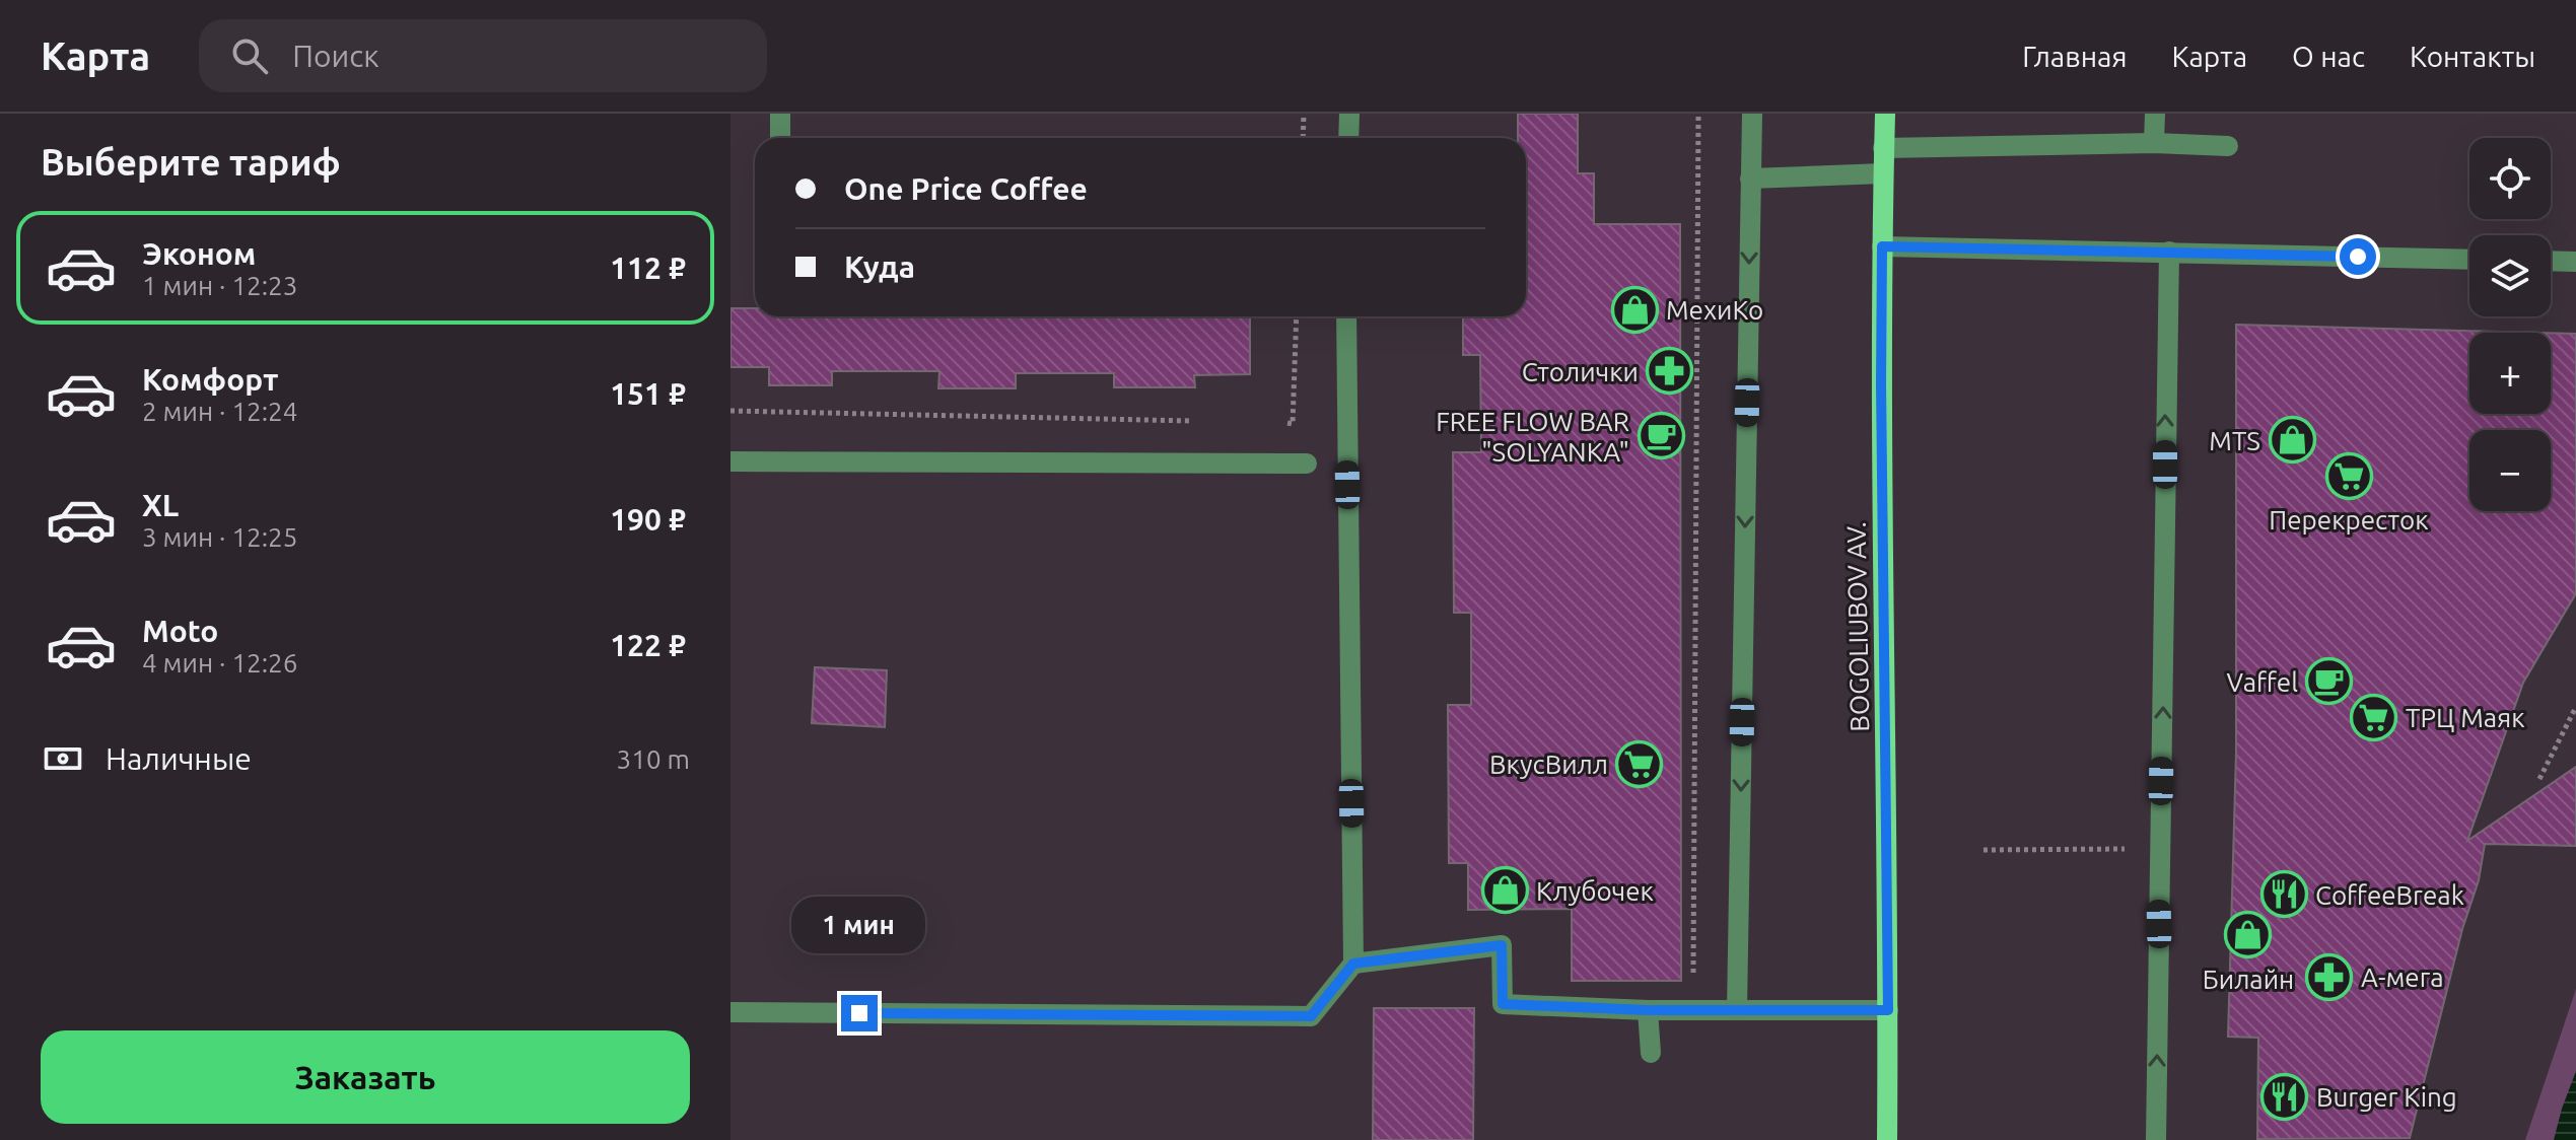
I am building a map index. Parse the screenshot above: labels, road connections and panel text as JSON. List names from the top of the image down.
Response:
{
  "streets": {
    "main road": ["BOGOLIUBOV AV."]
  },
  "places": {
    "shop": [
      "МехиКо",
      "MTS",
      "Клубочек",
      "Билайн"
    ],
    "pharmacy": ["Столички", "А-мега"],
    "cafe": ["FREE FLOW BAR \"SOLYANKA\"", "Vaffel"],
    "supermarket": ["Перекресток", "ТРЦ Маяк", "ВкусВилл"],
    "restaurant": ["CoffeeBreak", "Burger King"]
  },
  "page": {
    "header": "Карта",
    "search": "Поиск",
    "nav": [
      "Главная",
      "Карта",
      "О нас",
      "Контакты"
    ],
    "heading": "Выберите тариф",
    "map_buttons": ["+", "−"],
    "banner": ["One Price Coffee", "Куда"],
    "list": [
      {
        "name": "Эконом",
        "note": "1 мин · 12:23",
        "value": "112 ₽"
      },
      {
        "name": "Комфорт",
        "note": "2 мин · 12:24",
        "value": "151 ₽"
      },
      {
        "name": "XL",
        "note": "3 мин · 12:25",
        "value": "190 ₽"
      },
      {
        "name": "Moto",
        "note": "4 мин · 12:26",
        "value": "122 ₽"
      }
    ],
    "pay": ["Наличные", "310 m"],
    "bubble": "1 мин",
    "buttons": "Заказать"
  }
}
